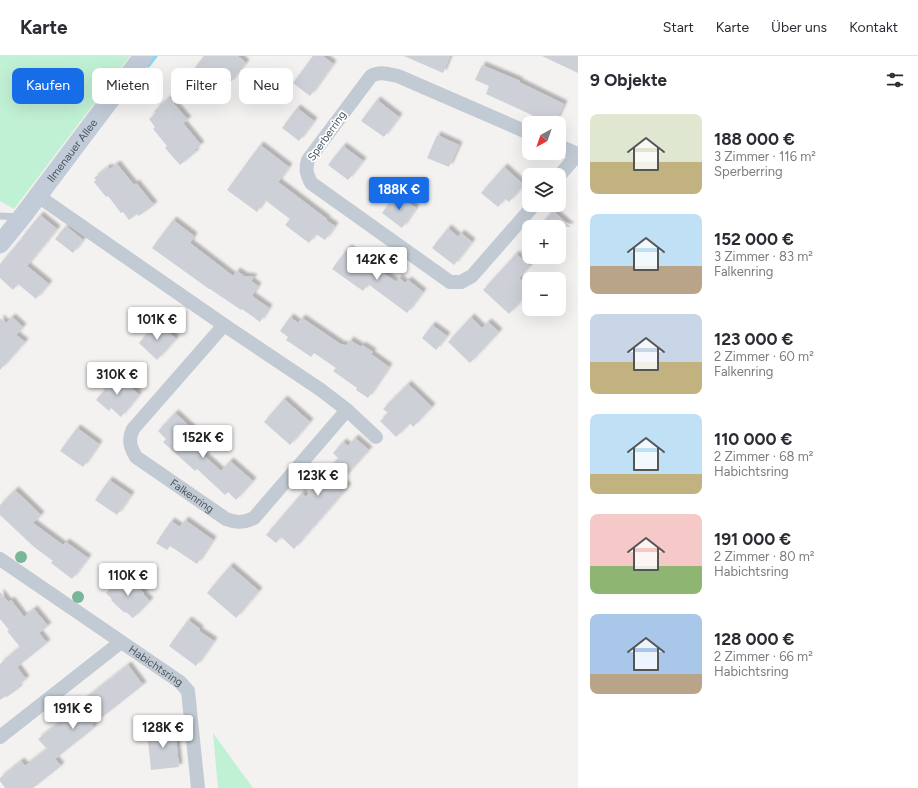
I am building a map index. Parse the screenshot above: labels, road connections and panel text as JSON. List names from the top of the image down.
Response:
{
  "streets": {
    "street": [
      "Sperberring",
      "Ilmenauer Allee",
      "Falkenring",
      "Habichtsring"
    ]
  },
  "north": "bottom left",
  "page": {
    "header": "Karte",
    "nav": [
      "Start",
      "Karte",
      "Über uns",
      "Kontakt"
    ],
    "heading": "9 Objekte",
    "chip": [
      "Kaufen",
      "Mieten",
      "Filter",
      "Neu"
    ],
    "list": [
      {
        "name": "188 000 €",
        "note": "3 Zimmer · 116 m² · Sperberring"
      },
      {
        "name": "152 000 €",
        "note": "3 Zimmer · 83 m² · Falkenring"
      },
      {
        "name": "123 000 €",
        "note": "2 Zimmer · 60 m² · Falkenring"
      },
      {
        "name": "110 000 €",
        "note": "2 Zimmer · 68 m² · Habichtsring"
      },
      {
        "name": "191 000 €",
        "note": "2 Zimmer · 80 m² · Habichtsring"
      },
      {
        "name": "128 000 €",
        "note": "2 Zimmer · 66 m² · Habichtsring"
      }
    ],
    "map_buttons": ["+", "−"],
    "price": [
      "188K €",
      "142K €",
      "101K €",
      "310K €",
      "152K €",
      "123K €",
      "110K €",
      "191K €",
      "128K €"
    ]
  }
}
